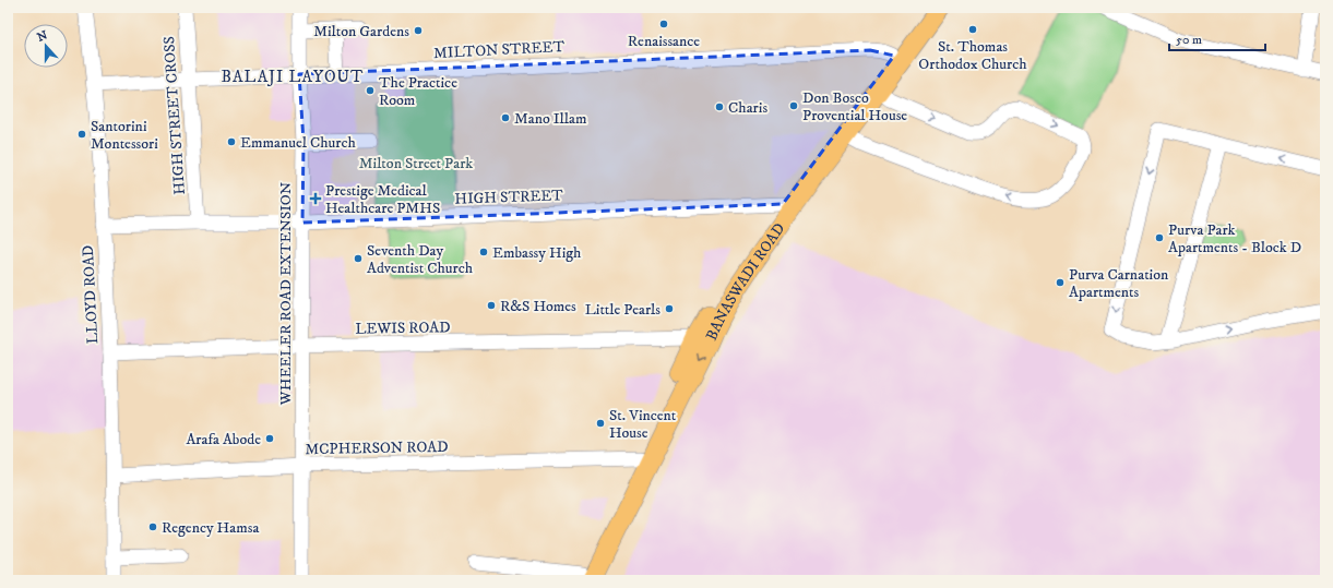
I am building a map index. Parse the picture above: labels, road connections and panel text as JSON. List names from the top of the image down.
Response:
{
  "streets": {
    "main road": ["BANASWADI ROAD"],
    "street": [
      "MILTON STREET",
      "HIGH STREET CROSS",
      "HIGH STREET",
      "WHEELER ROAD EXTENSION",
      "LLOYD ROAD",
      "LEWIS ROAD",
      "MCPHERSON ROAD"
    ]
  },
  "crossings": [
    ["MILTON STREET", "HIGH STREET CROSS"],
    ["MILTON STREET", "BANASWADI ROAD"],
    ["MILTON STREET", "WHEELER ROAD EXTENSION"],
    ["MILTON STREET", "LLOYD ROAD"],
    ["HIGH STREET CROSS", "HIGH STREET"],
    ["HIGH STREET", "BANASWADI ROAD"],
    ["HIGH STREET", "WHEELER ROAD EXTENSION"],
    ["HIGH STREET", "LLOYD ROAD"],
    ["BANASWADI ROAD", "LEWIS ROAD"],
    ["BANASWADI ROAD", "MCPHERSON ROAD"],
    ["WHEELER ROAD EXTENSION", "LEWIS ROAD"],
    ["WHEELER ROAD EXTENSION", "MCPHERSON ROAD"],
    ["LLOYD ROAD", "LEWIS ROAD"],
    ["LLOYD ROAD", "MCPHERSON ROAD"]
  ],
  "districts": ["BALAJI LAYOUT"],
  "parks": ["Milton Street Park"],
  "places": {
    "other": [
      "Renaissance",
      "St. Thomas Orthodox Church",
      "Milton Gardens",
      "The Practice Room",
      "Don Bosco Provential House",
      "Charis",
      "Mano Illam",
      "Santorini Montessori",
      "Emmanuel Church",
      "Purva Park Apartments - Block D",
      "Embassy High",
      "Seventh Day Adventist Church",
      "Purva Carnation Apartments",
      "R&S Homes",
      "Little Pearls",
      "St. Vincent House",
      "Arafa Abode",
      "Regency Hamsa"
    ],
    "health": ["Prestige Medical Healthcare PMHS"]
  },
  "scale_bar": "50 m",
  "north": "top"
}
